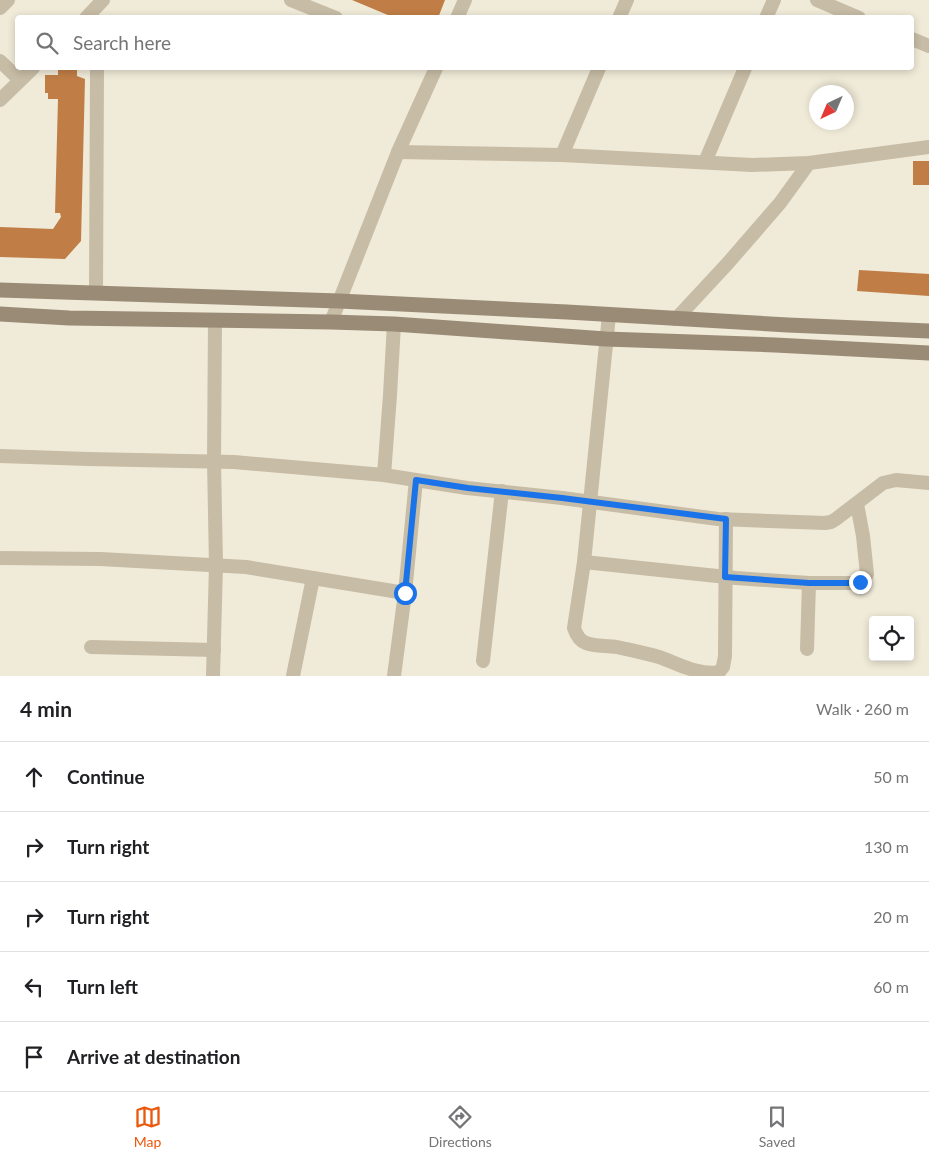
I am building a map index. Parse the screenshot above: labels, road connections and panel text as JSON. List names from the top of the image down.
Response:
{
  "north": "bottom left",
  "page": {
    "search": "Search here",
    "heading": ["4 min", "Walk · 260 m"],
    "list": [
      ["Continue", "50 m"],
      ["Turn right", "130 m"],
      ["Turn right", "20 m"],
      ["Turn left", "60 m"],
      "Arrive at destination"
    ],
    "nav": ["Map", "Directions", "Saved"]
  }
}
